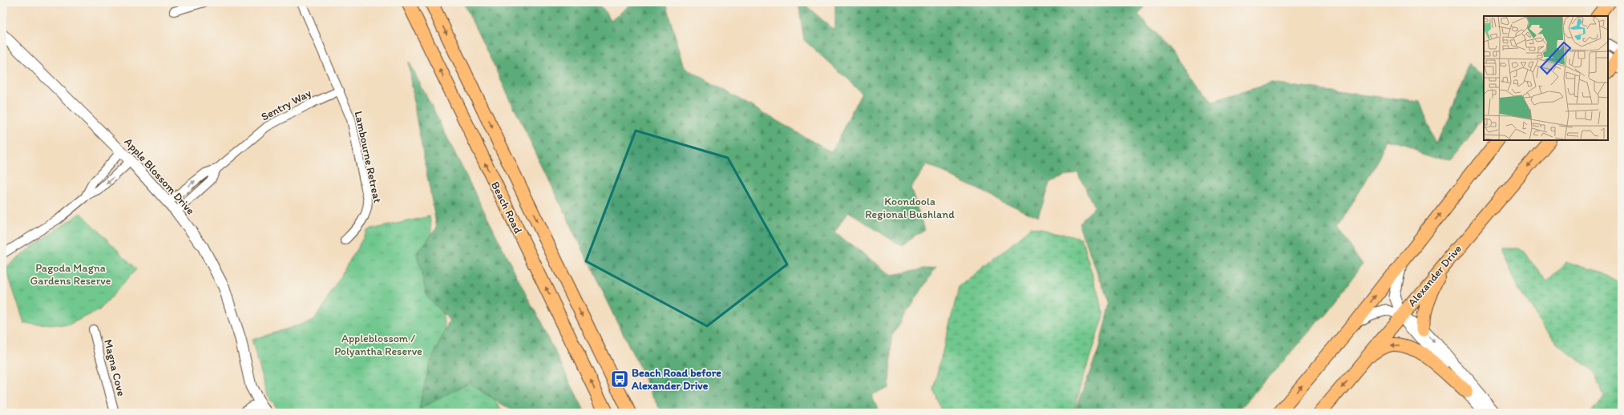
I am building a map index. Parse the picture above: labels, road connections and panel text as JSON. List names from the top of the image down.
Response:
{
  "streets": {
    "main road": ["Beach Road", "Alexander Drive"],
    "street": [
      "Sentry Way",
      "Lambourne Retreat",
      "Apple Blossom Drive",
      "Magna Cove"
    ]
  },
  "crossings": [
    ["Sentry Way", "Lambourne Retreat"],
    ["Sentry Way", "Apple Blossom Drive"]
  ],
  "parks": ["Koondoola Regional Bushland", "Pagoda Magna Gardens Reserve", "Appleblossom / Polyantha Reserve"],
  "places": {
    "bus stop": ["Beach Road before Alexander Drive"]
  }
}
